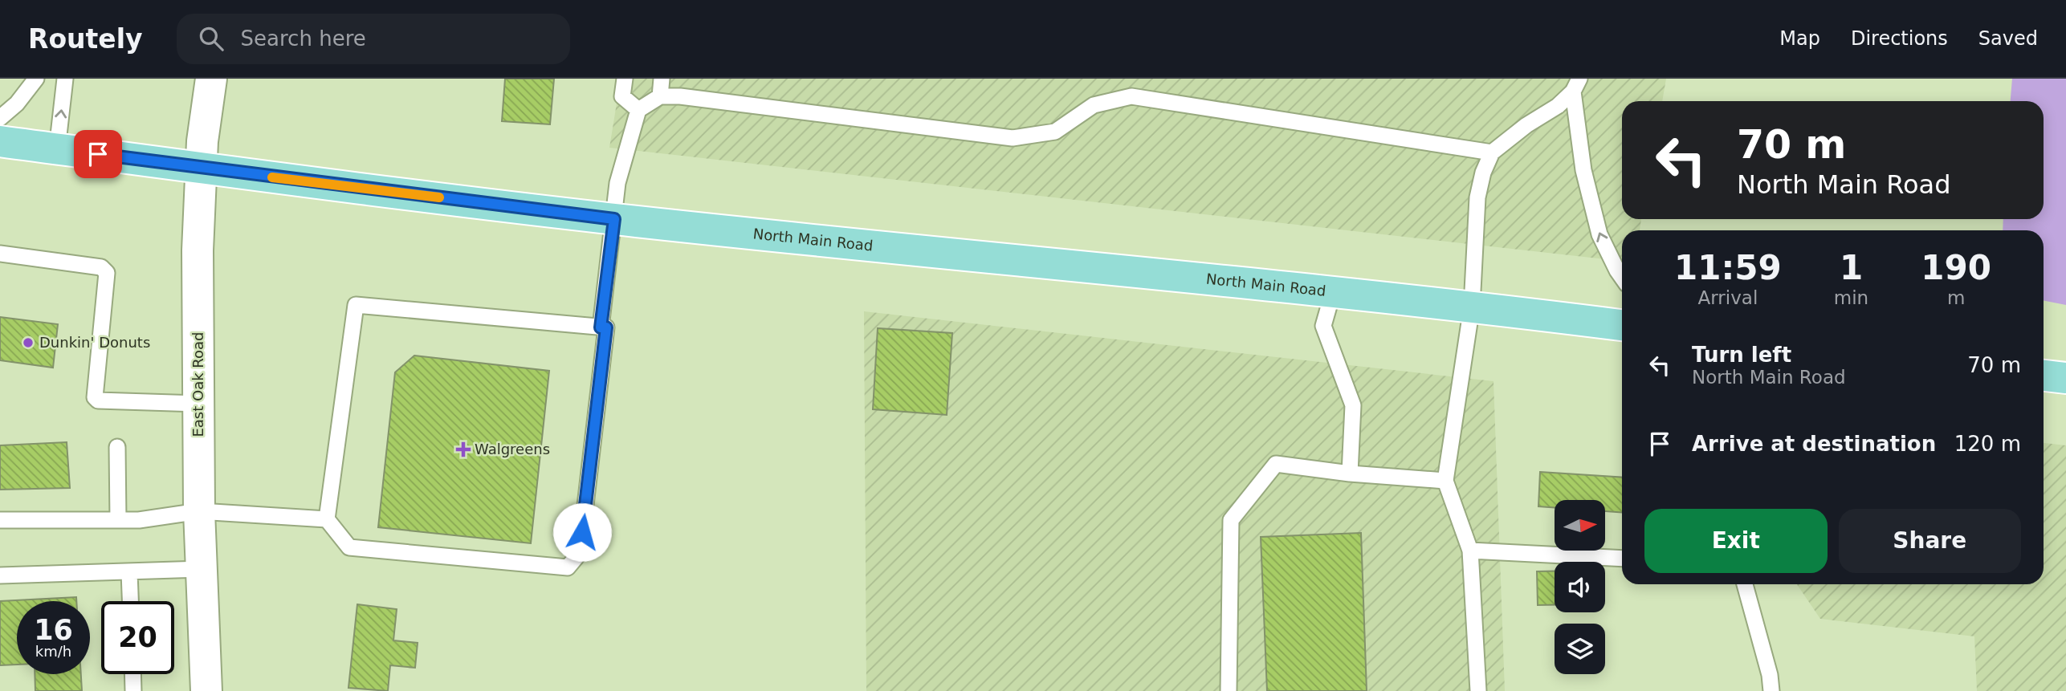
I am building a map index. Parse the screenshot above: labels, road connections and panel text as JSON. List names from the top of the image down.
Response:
{
  "streets": {
    "main road": ["North Main Road"],
    "street": ["East Oak Road"]
  },
  "crossings": [
    ["North Main Road", "East Oak Road"]
  ],
  "places": {
    "other": ["Dunkin' Donuts"],
    "health": ["Walgreens"]
  },
  "north": "right",
  "page": {
    "header": "Routely",
    "search": "Search here",
    "nav": ["Map", "Directions", "Saved"],
    "turn": ["70 m", "North Main Road"],
    "eta": [
      "11:59",
      "Arrival",
      "1",
      "min",
      "190",
      "m"
    ],
    "list": [
      {
        "name": "Turn left",
        "note": "North Main Road",
        "value": "70 m"
      },
      {
        "name": "Arrive at destination",
        "value": "120 m"
      }
    ],
    "buttons": ["Exit", "Share"],
    "speed": "16 km/h",
    "limit": "20"
  }
}
